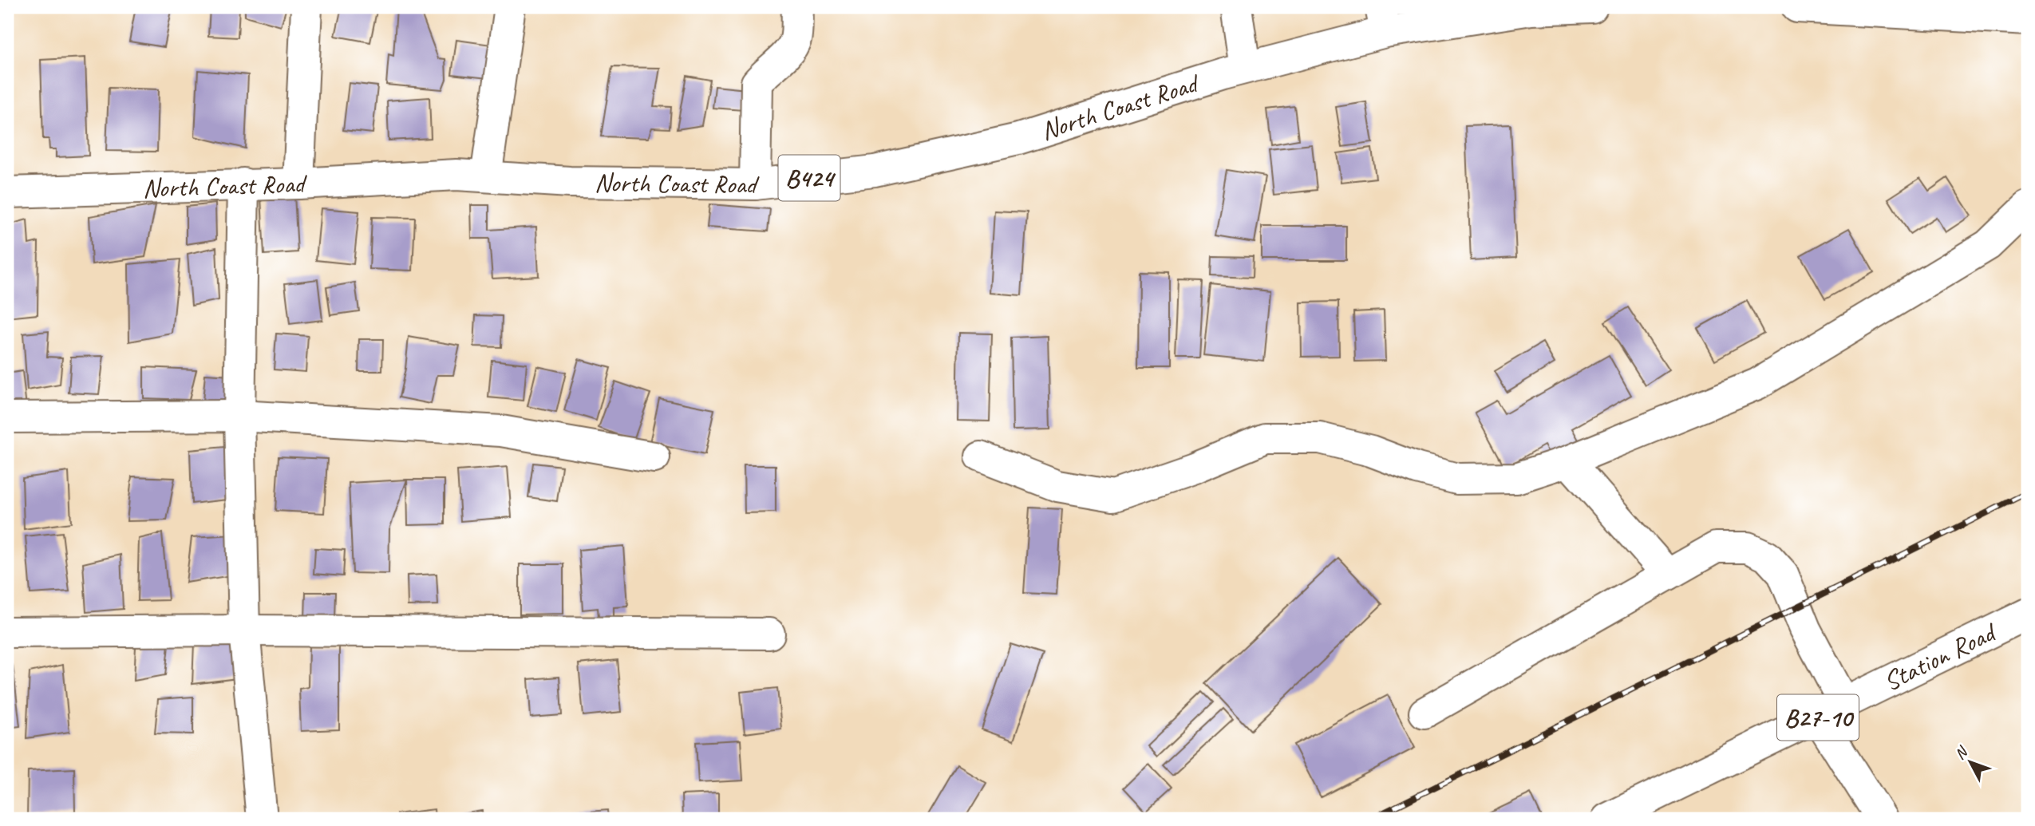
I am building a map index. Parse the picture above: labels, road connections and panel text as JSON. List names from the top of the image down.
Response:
{
  "streets": {
    "street": [
      "North Coast Road",
      "B424",
      "Station Road",
      "B27-10"
    ]
  },
  "north": "top left"
}
